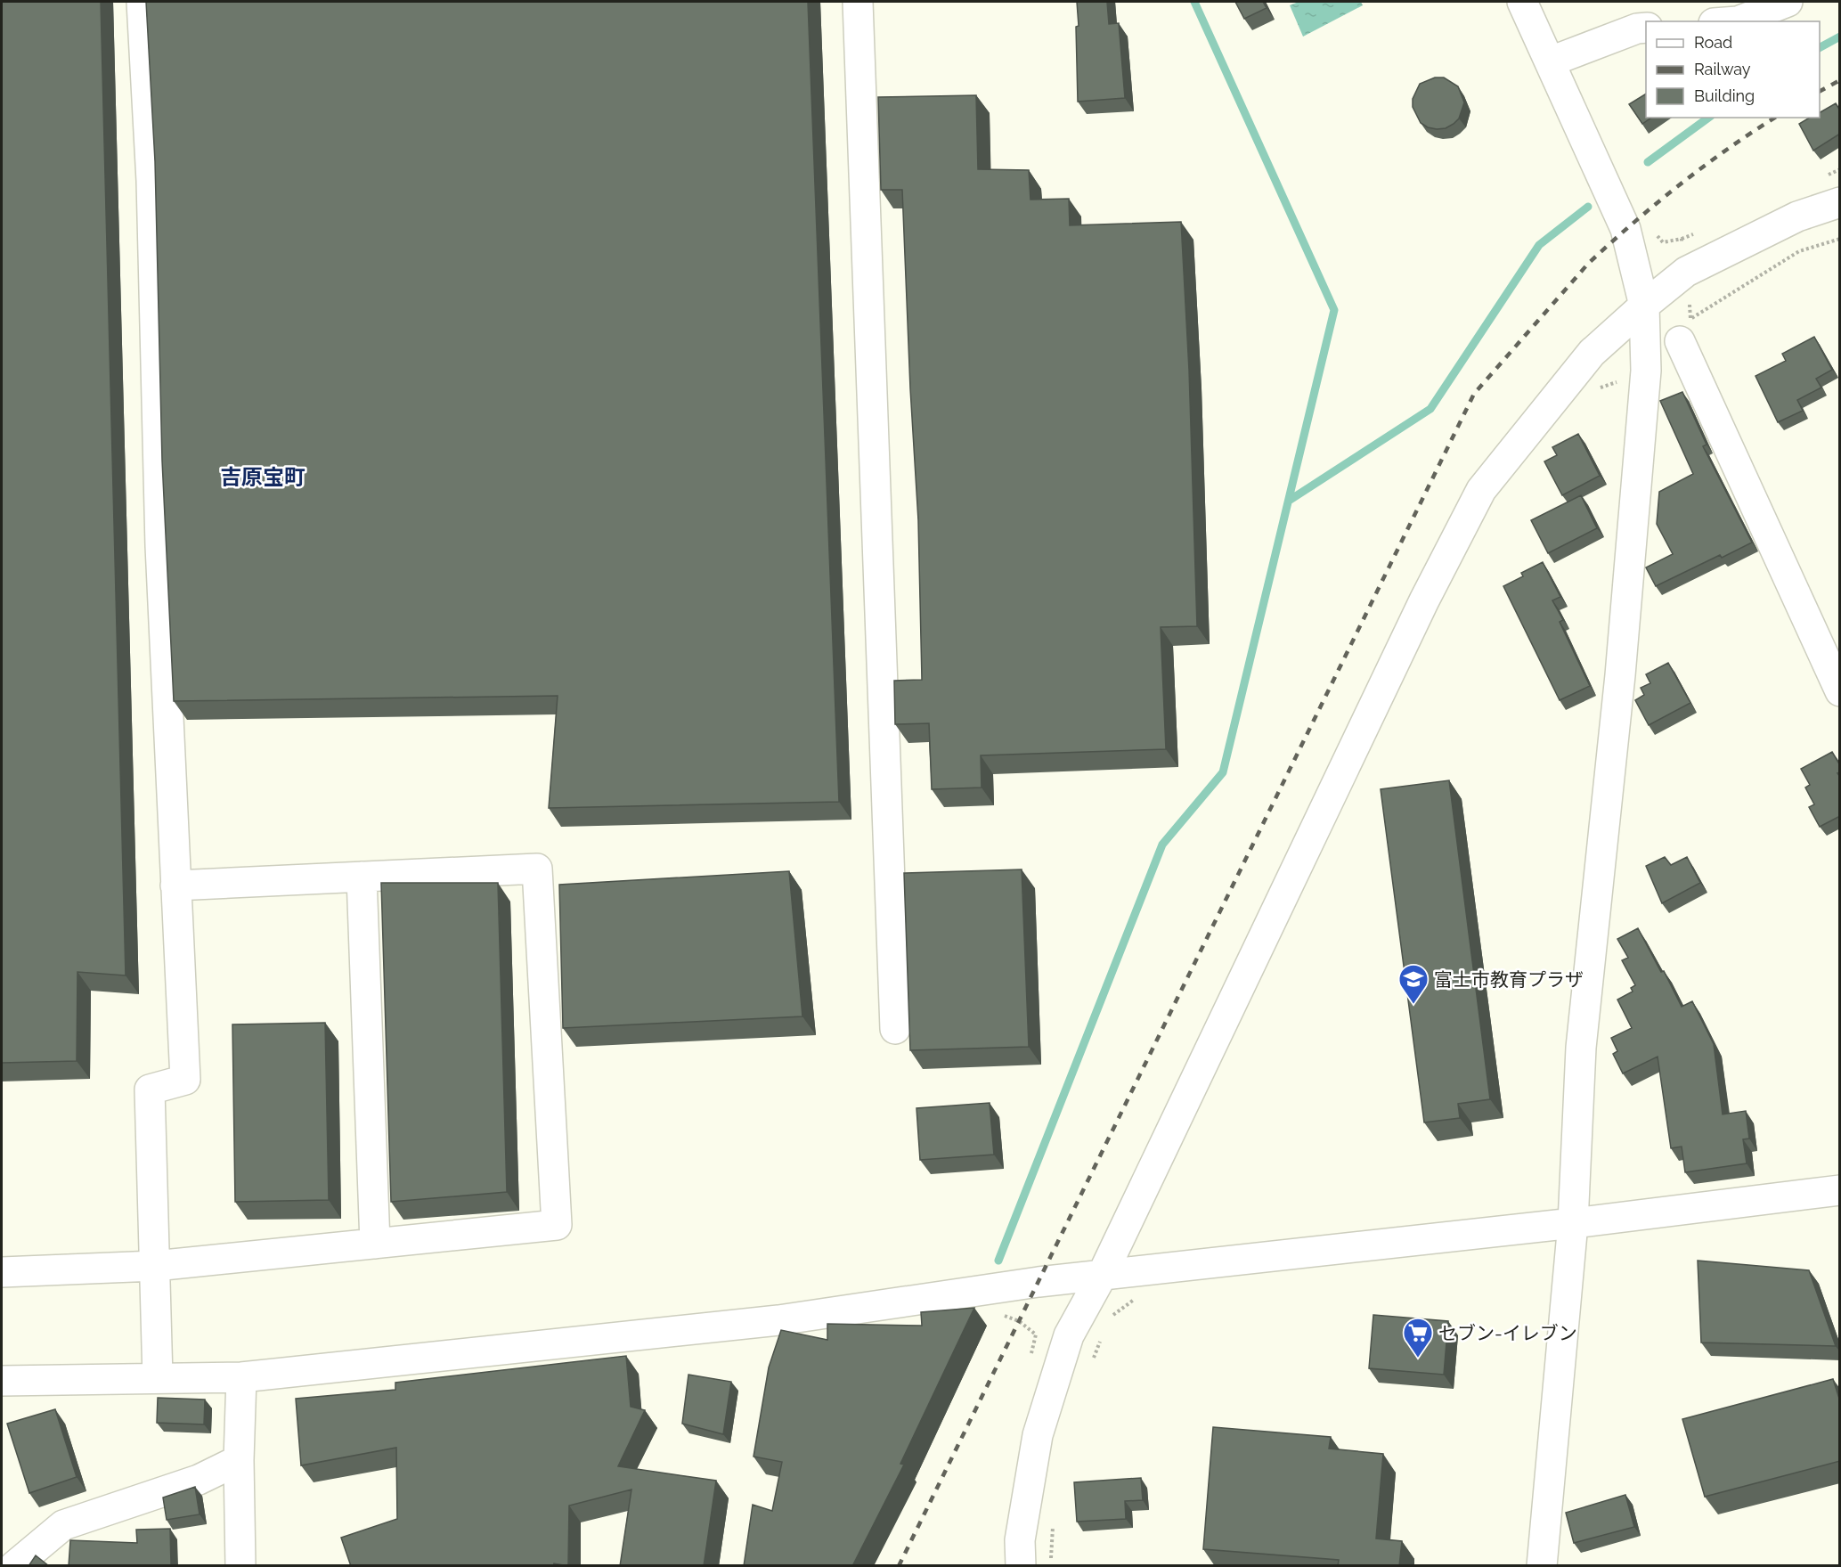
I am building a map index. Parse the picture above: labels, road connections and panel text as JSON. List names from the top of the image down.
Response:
{
  "districts": ["吉原宝町"],
  "places": {
    "school or university": ["富士市教育プラザ"],
    "supermarket": ["セブン-イレブン"]
  },
  "legend": ["Road", "Railway", "Building"]
}
